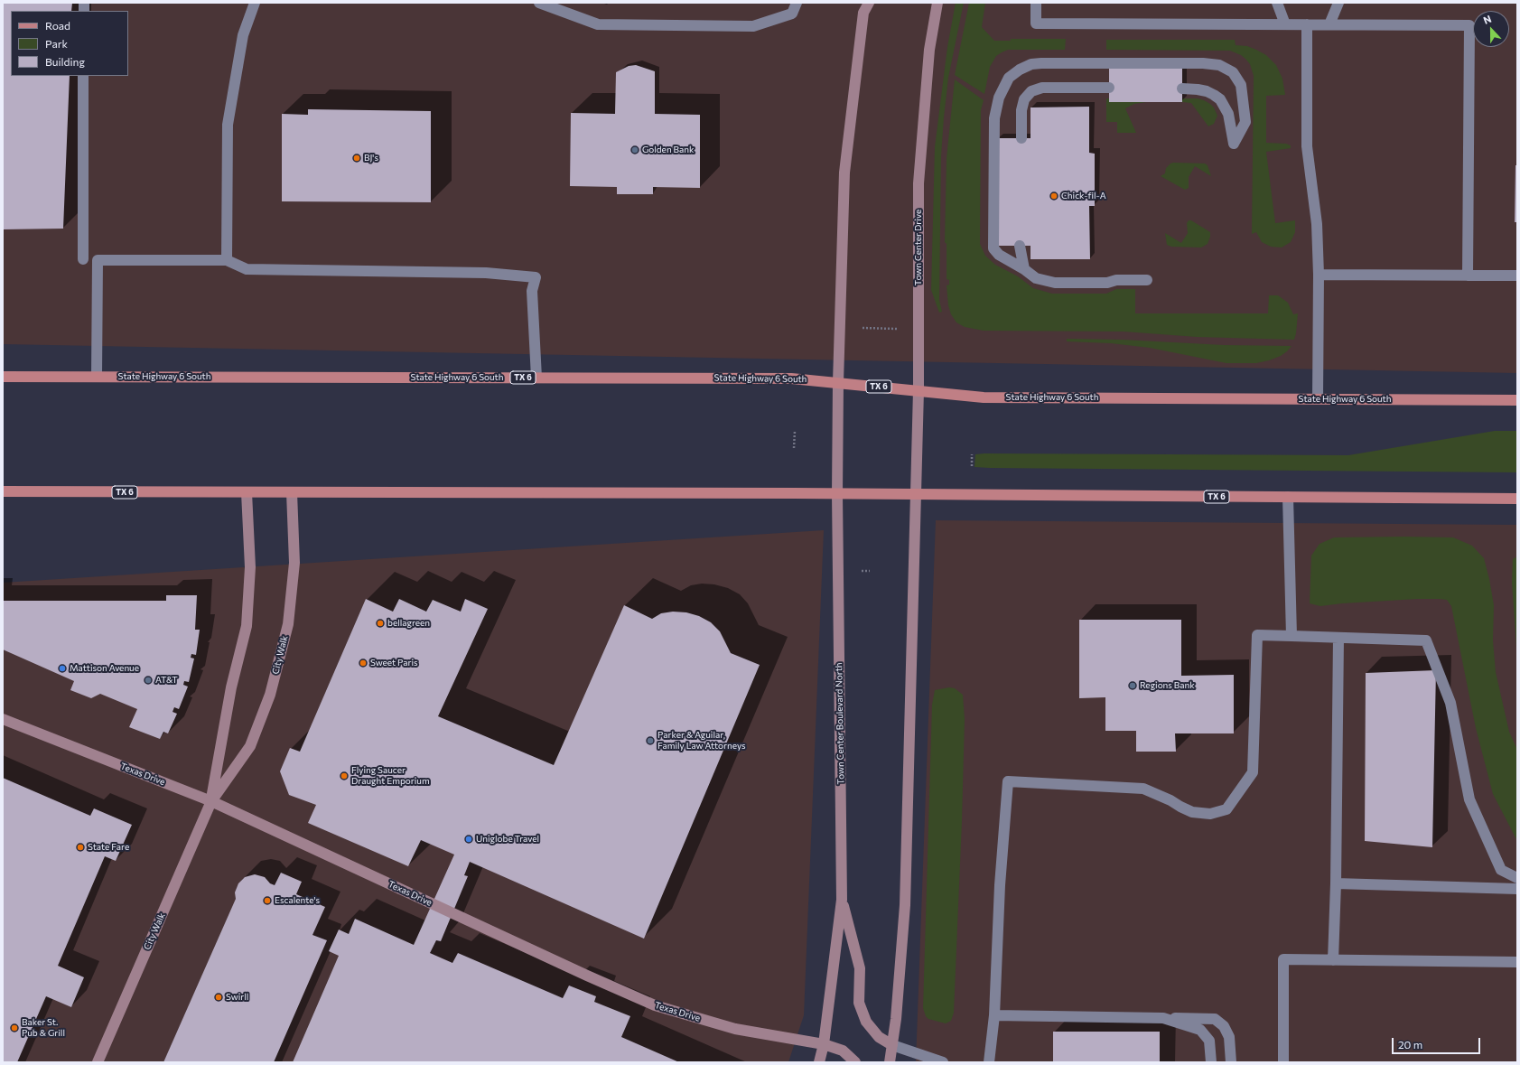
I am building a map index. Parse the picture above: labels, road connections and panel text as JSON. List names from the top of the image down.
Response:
{
  "streets": {
    "main road": ["State Highway 6 South", "TX 6"],
    "street": [
      "Town Center Drive",
      "City Walk",
      "Town Center Boulevard North",
      "Texas Drive"
    ]
  },
  "crossings": [
    ["Town Center Drive", "State Highway 6 South"],
    ["Town Center Drive", "TX 6"],
    ["State Highway 6 South", "Town Center Boulevard North"],
    ["TX 6", "City Walk"],
    ["TX 6", "Town Center Boulevard North"],
    ["City Walk", "Texas Drive"],
    ["Town Center Boulevard North", "Texas Drive"]
  ],
  "places": [
    "Golden Bank",
    "BJ's",
    "Chick-fil-A",
    "bellagreen",
    "Sweet Paris",
    "Mattison Avenue",
    "AT&T",
    "Regions Bank",
    "Parker & Aguilar, Family Law Attorneys",
    "Flying Saucer Draught Emporium",
    "Uniglobe Travel",
    "State Fare",
    "Escalente's",
    "Swirll",
    "Baker St. Pub & Grill"
  ],
  "legend": ["Road", "Park", "Building"],
  "scale_bar": "20 m",
  "north": "top"
}
